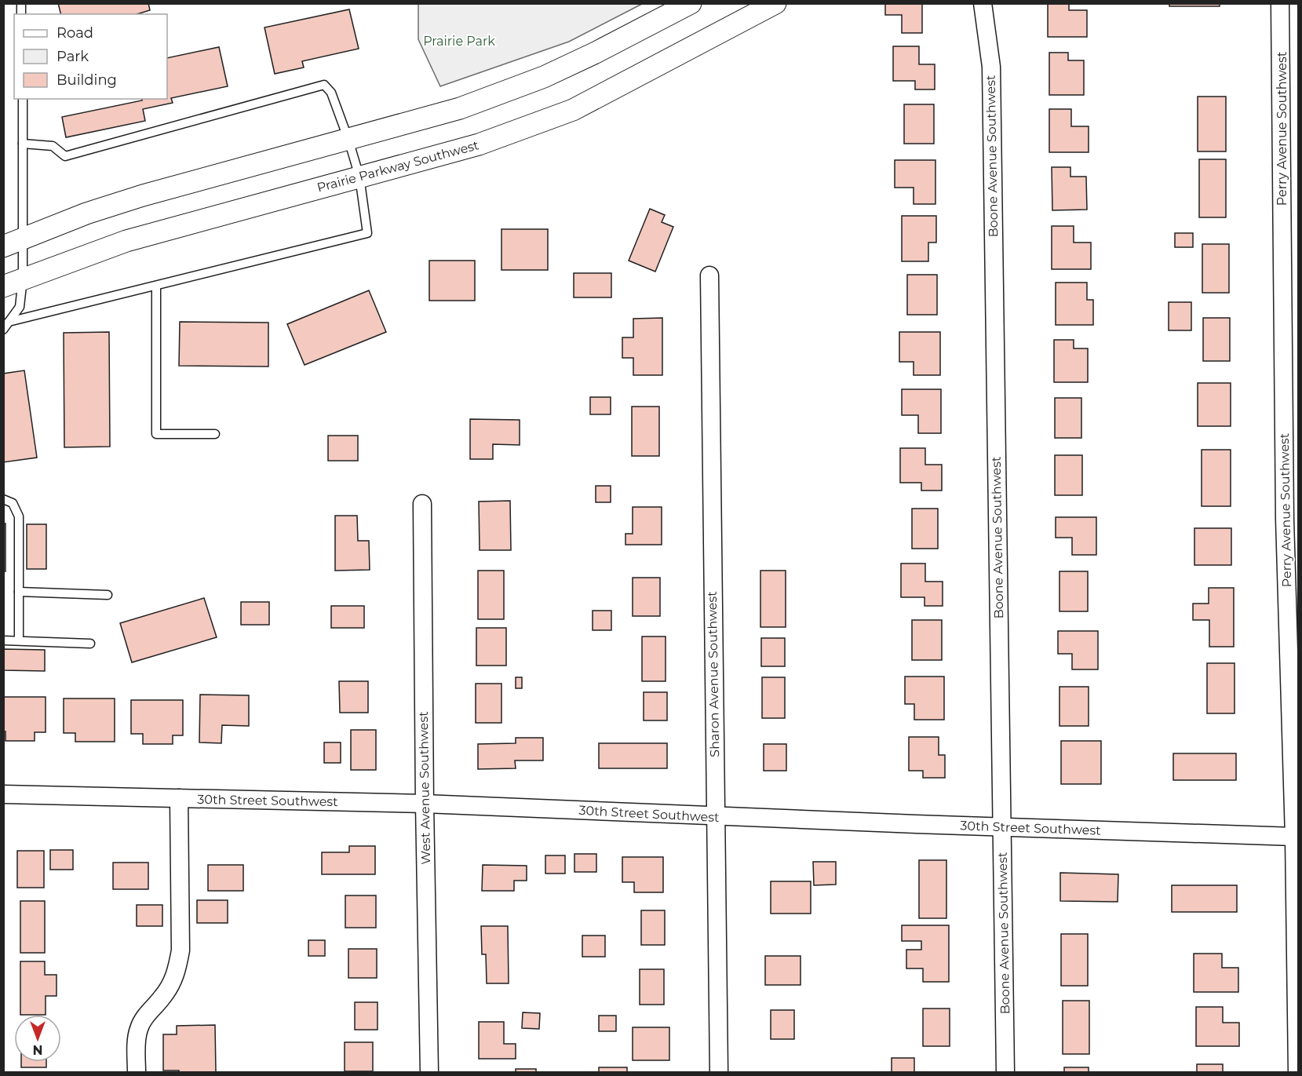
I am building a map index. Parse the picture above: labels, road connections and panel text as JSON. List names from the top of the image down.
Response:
{
  "streets": {
    "street": [
      "Perry Avenue Southwest",
      "Boone Avenue Southwest",
      "Prairie Parkway Southwest",
      "Sharon Avenue Southwest",
      "West Avenue Southwest",
      "30th Street Southwest"
    ]
  },
  "crossings": [
    ["Perry Avenue Southwest", "30th Street Southwest"],
    ["Boone Avenue Southwest", "30th Street Southwest"],
    ["Sharon Avenue Southwest", "30th Street Southwest"],
    ["West Avenue Southwest", "30th Street Southwest"]
  ],
  "parks": ["Prairie Park"],
  "legend": ["Road", "Park", "Building"],
  "north": "bottom"
}
